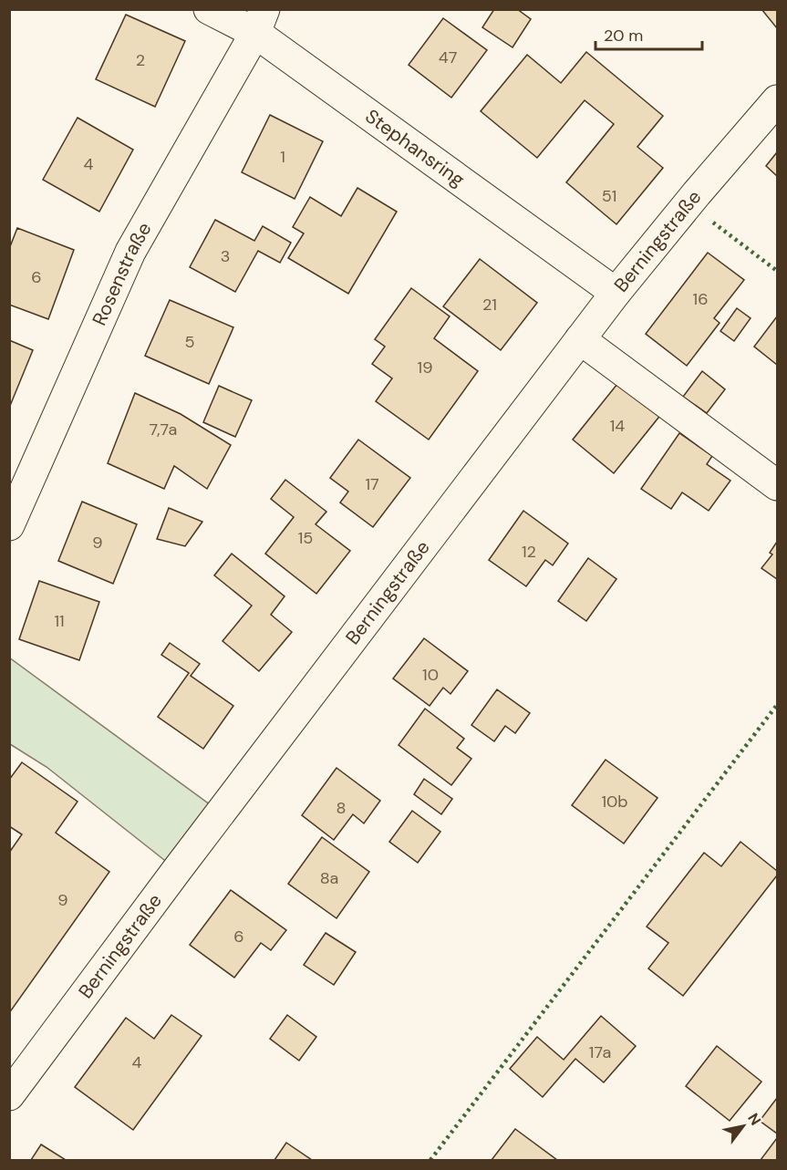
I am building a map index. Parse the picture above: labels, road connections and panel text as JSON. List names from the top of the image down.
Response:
{
  "streets": {
    "street": ["Stephansring", "Berningstraße", "Rosenstraße"]
  },
  "crossings": [
    ["Stephansring", "Berningstraße"],
    ["Stephansring", "Rosenstraße"]
  ],
  "house_numbers": [
    "47",
    "2",
    "1",
    "4",
    "51",
    "3",
    "6",
    "16",
    "21",
    "5",
    "19",
    "14",
    "7,7a",
    "17",
    "15",
    "9",
    "12",
    "11",
    "10",
    "10b",
    "8",
    "8a",
    "9",
    "6",
    "17a",
    "4"
  ],
  "scale_bar": "20 m",
  "north": "top right"
}
